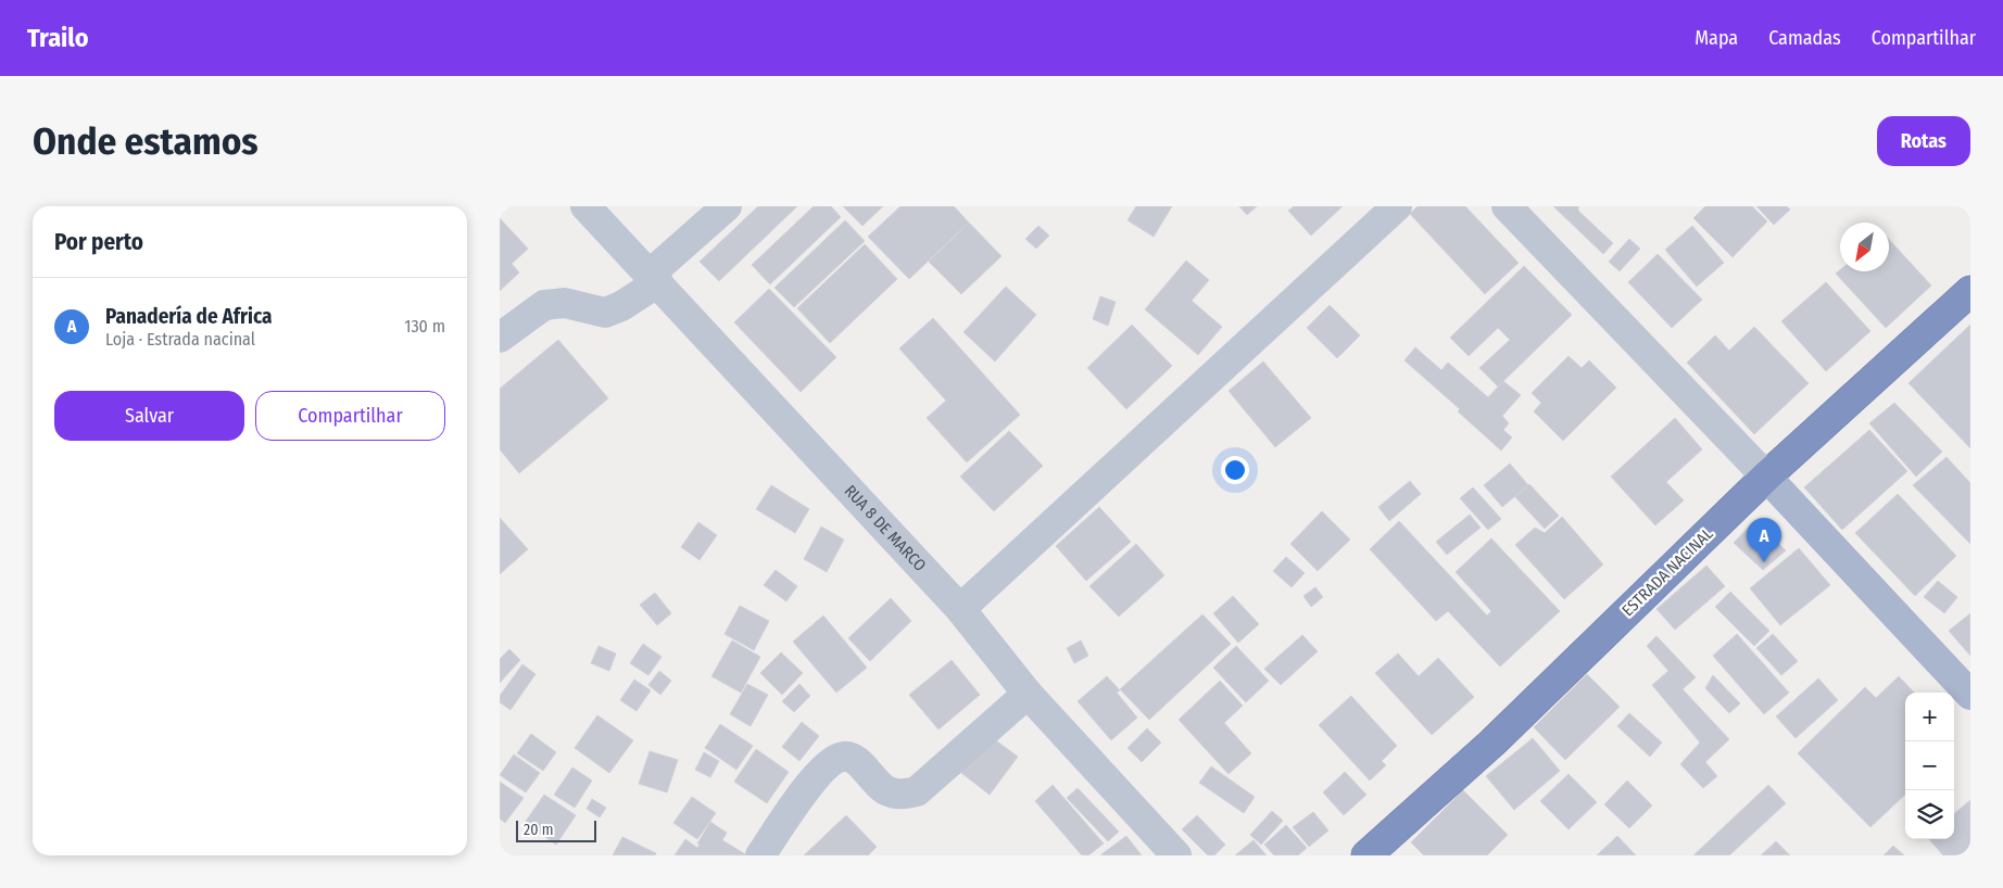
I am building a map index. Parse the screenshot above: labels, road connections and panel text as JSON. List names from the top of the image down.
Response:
{
  "streets": {
    "highway": ["ESTRADA NACINAL"],
    "street": ["RUA 8 DE MARCO"]
  },
  "scale_bar": "20 m",
  "north": "bottom left",
  "page": {
    "header": "Trailo",
    "nav": ["Mapa", "Camadas", "Compartilhar"],
    "buttons": [
      "Rotas",
      ["Salvar", "Compartilhar"]
    ],
    "title": "Onde estamos",
    "heading": "Por perto",
    "list": [
      {
        "mark": "A",
        "name": "Panadería de Africa",
        "note": "Loja · Estrada nacinal",
        "value": "130 m"
      }
    ],
    "pins": "A",
    "map_buttons": ["+", "−"],
    "scale": "20 m"
  }
}
